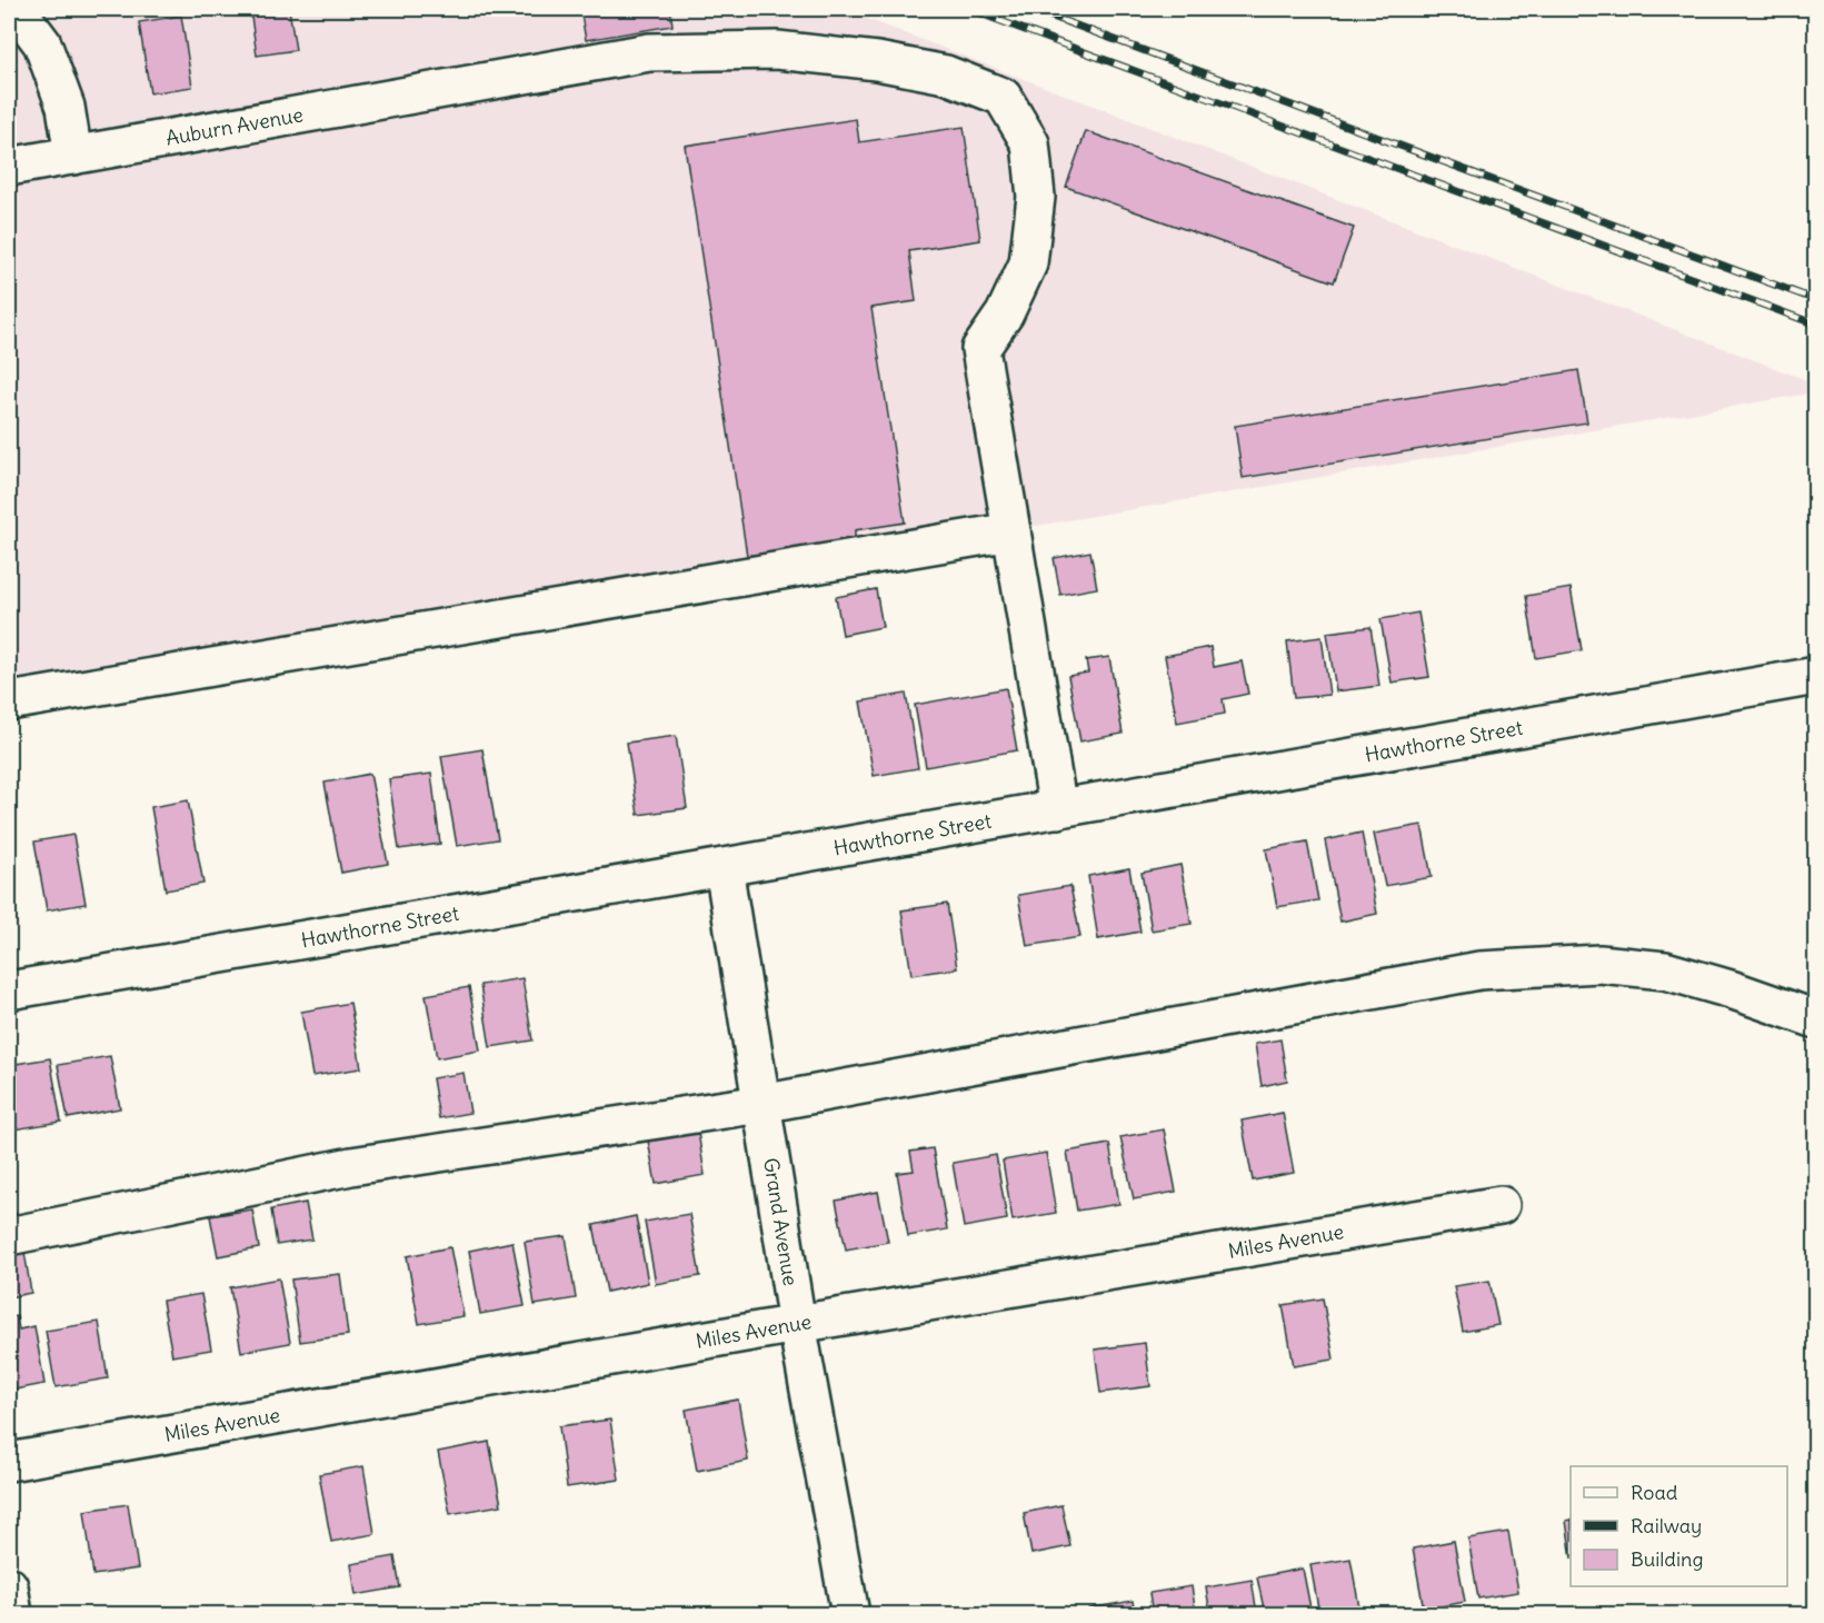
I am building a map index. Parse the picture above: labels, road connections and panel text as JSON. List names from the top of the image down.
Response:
{
  "streets": {
    "street": [
      "Auburn Avenue",
      "Hawthorne Street",
      "Grand Avenue",
      "Miles Avenue"
    ]
  },
  "crossings": [
    ["Auburn Avenue", "Hawthorne Street"],
    ["Hawthorne Street", "Grand Avenue"],
    ["Grand Avenue", "Miles Avenue"]
  ],
  "legend": ["Road", "Railway", "Building"]
}
